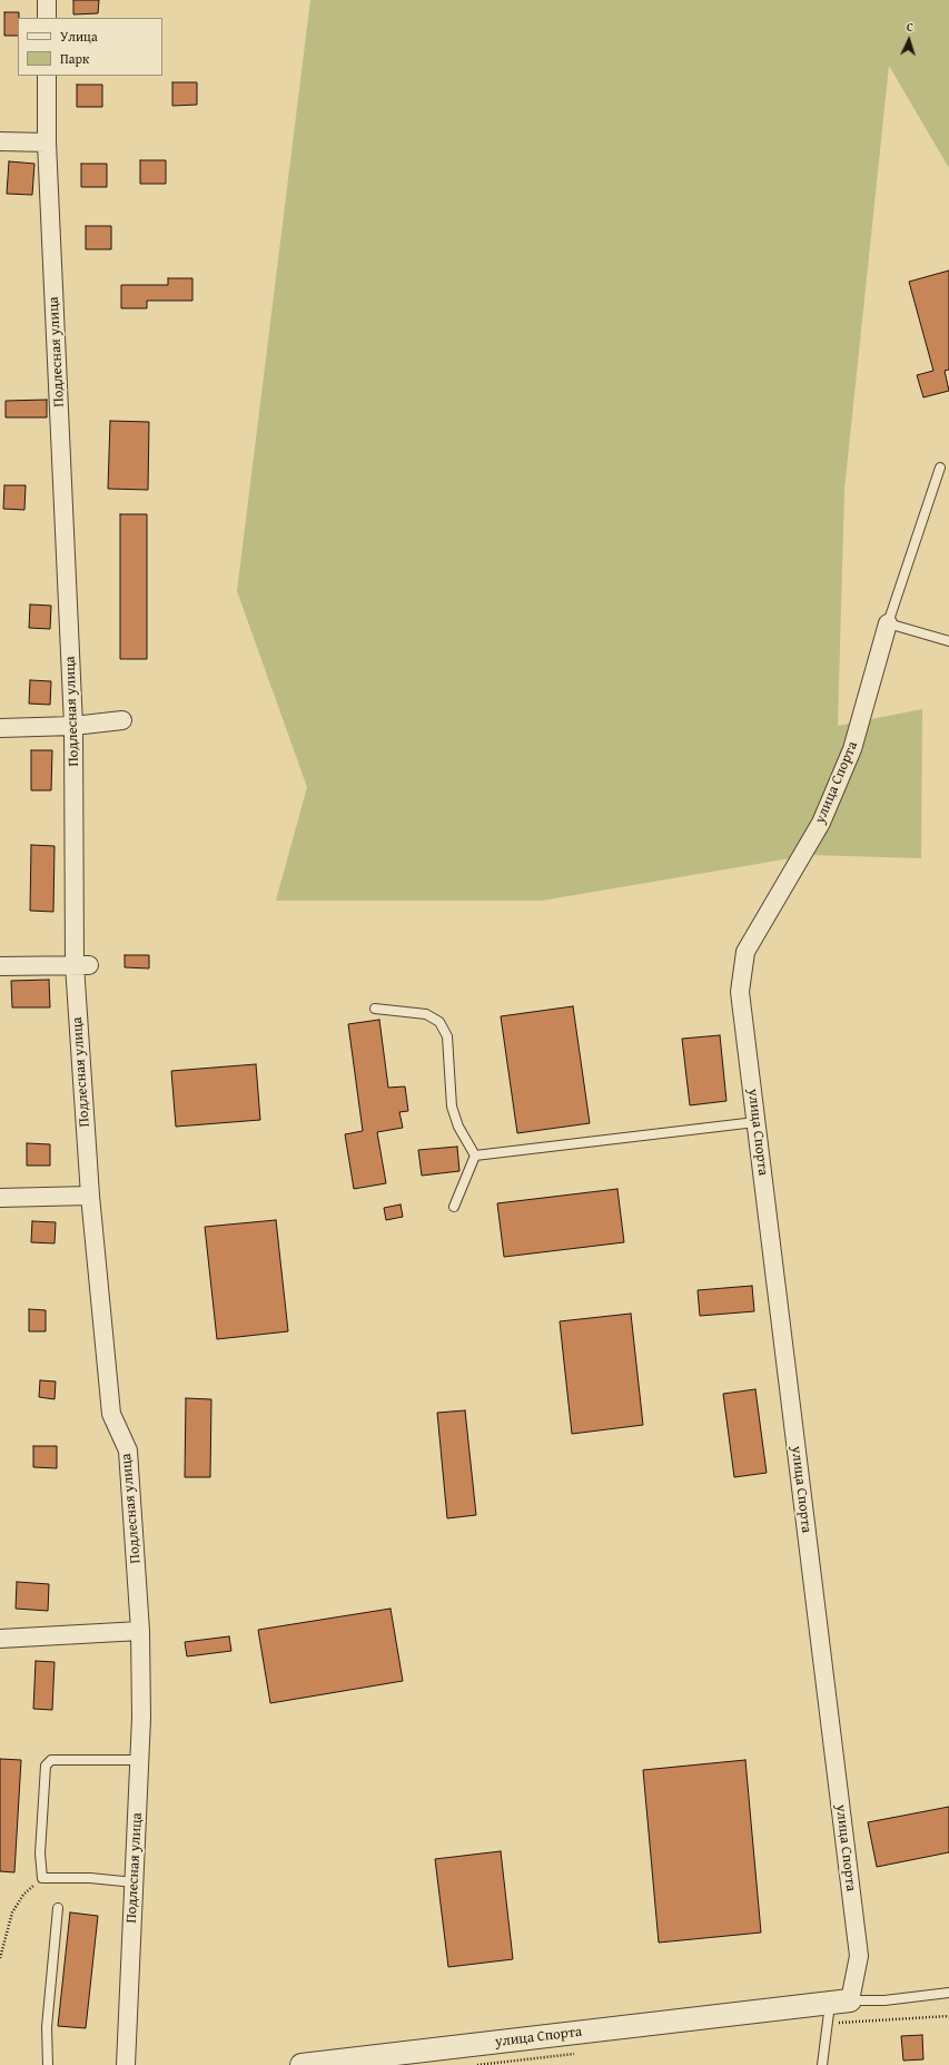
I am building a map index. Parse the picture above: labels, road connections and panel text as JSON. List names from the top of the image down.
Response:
{
  "streets": {
    "street": ["Подлесная улица", "улица Спорта"]
  },
  "legend": ["Улица", "Парк"],
  "north": "top"
}
